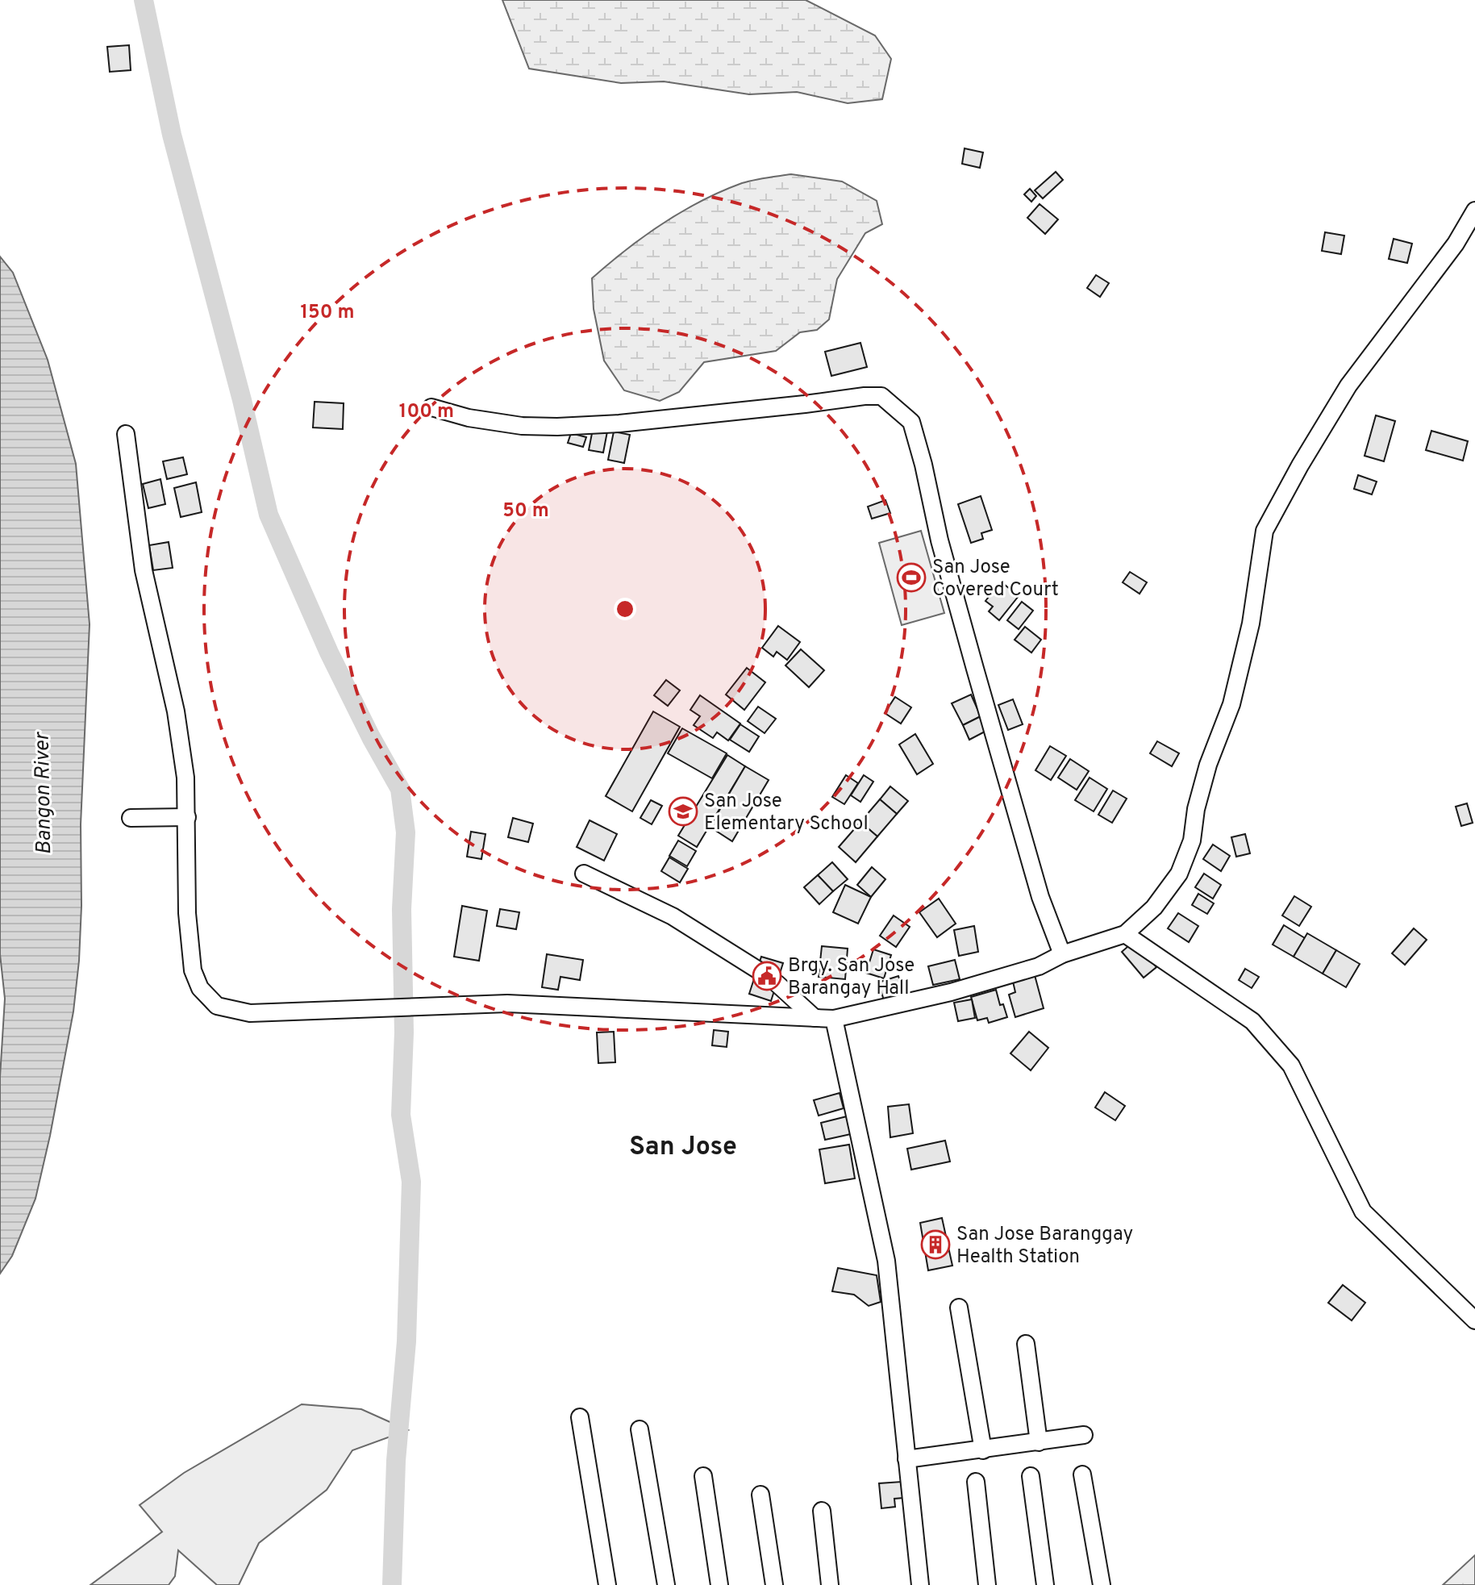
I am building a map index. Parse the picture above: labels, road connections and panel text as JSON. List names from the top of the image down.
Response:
{
  "districts": ["San Jose"],
  "water": ["Bangon River"],
  "places": {
    "sports": ["San Jose Covered Court"],
    "school or university": ["San Jose Elementary School"],
    "public building": ["Brgy. San Jose Barangay Hall"],
    "building": ["San Jose Baranggay Health Station"]
  },
  "rings": ["150 m", "100 m", "50 m"]
}
